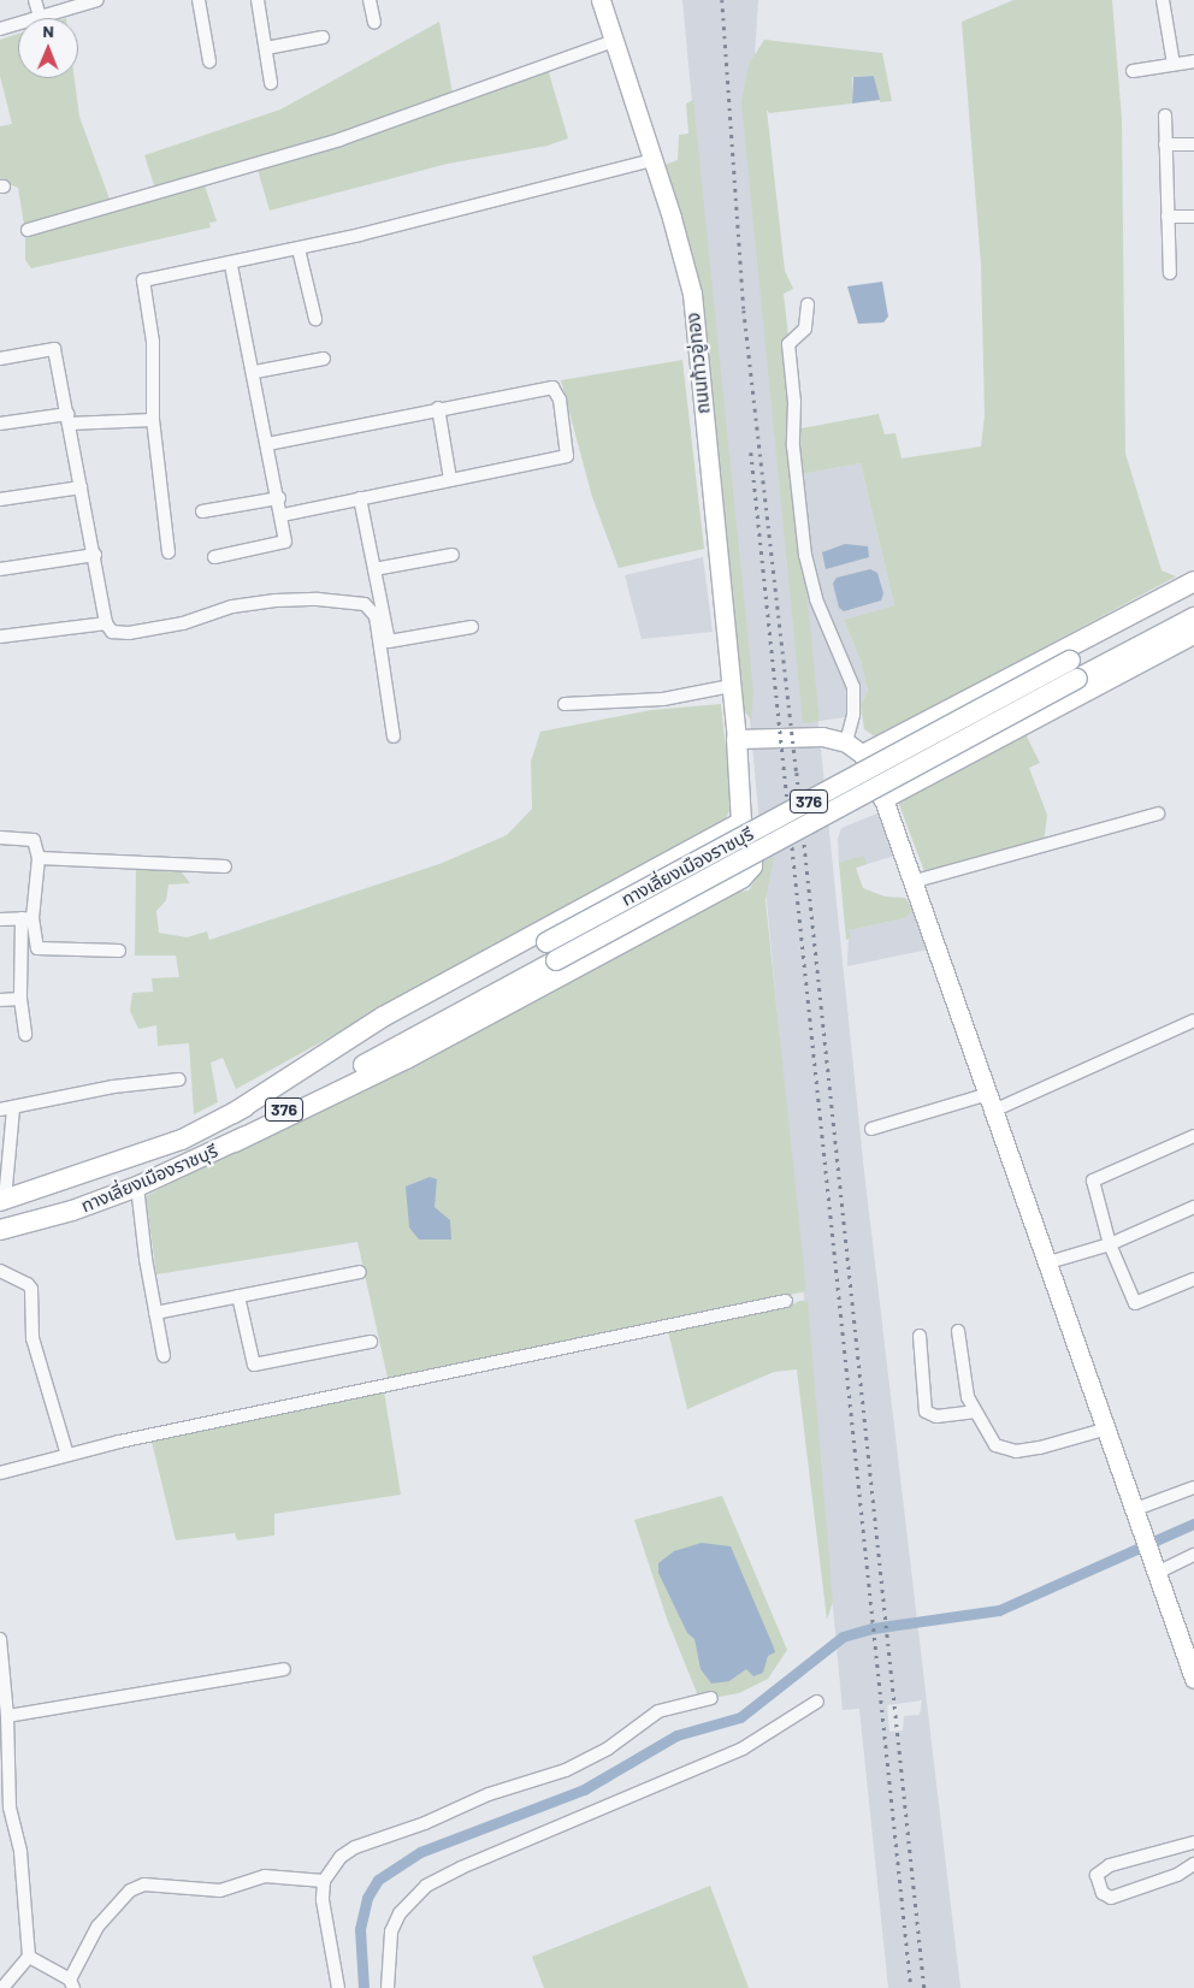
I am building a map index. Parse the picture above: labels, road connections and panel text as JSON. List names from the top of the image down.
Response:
{
  "streets": {
    "main road": ["ถนนท้าวอู่ทอง", "376", "ทางเลี่ยงเมืองราชบุรี"]
  },
  "north": "top"
}
